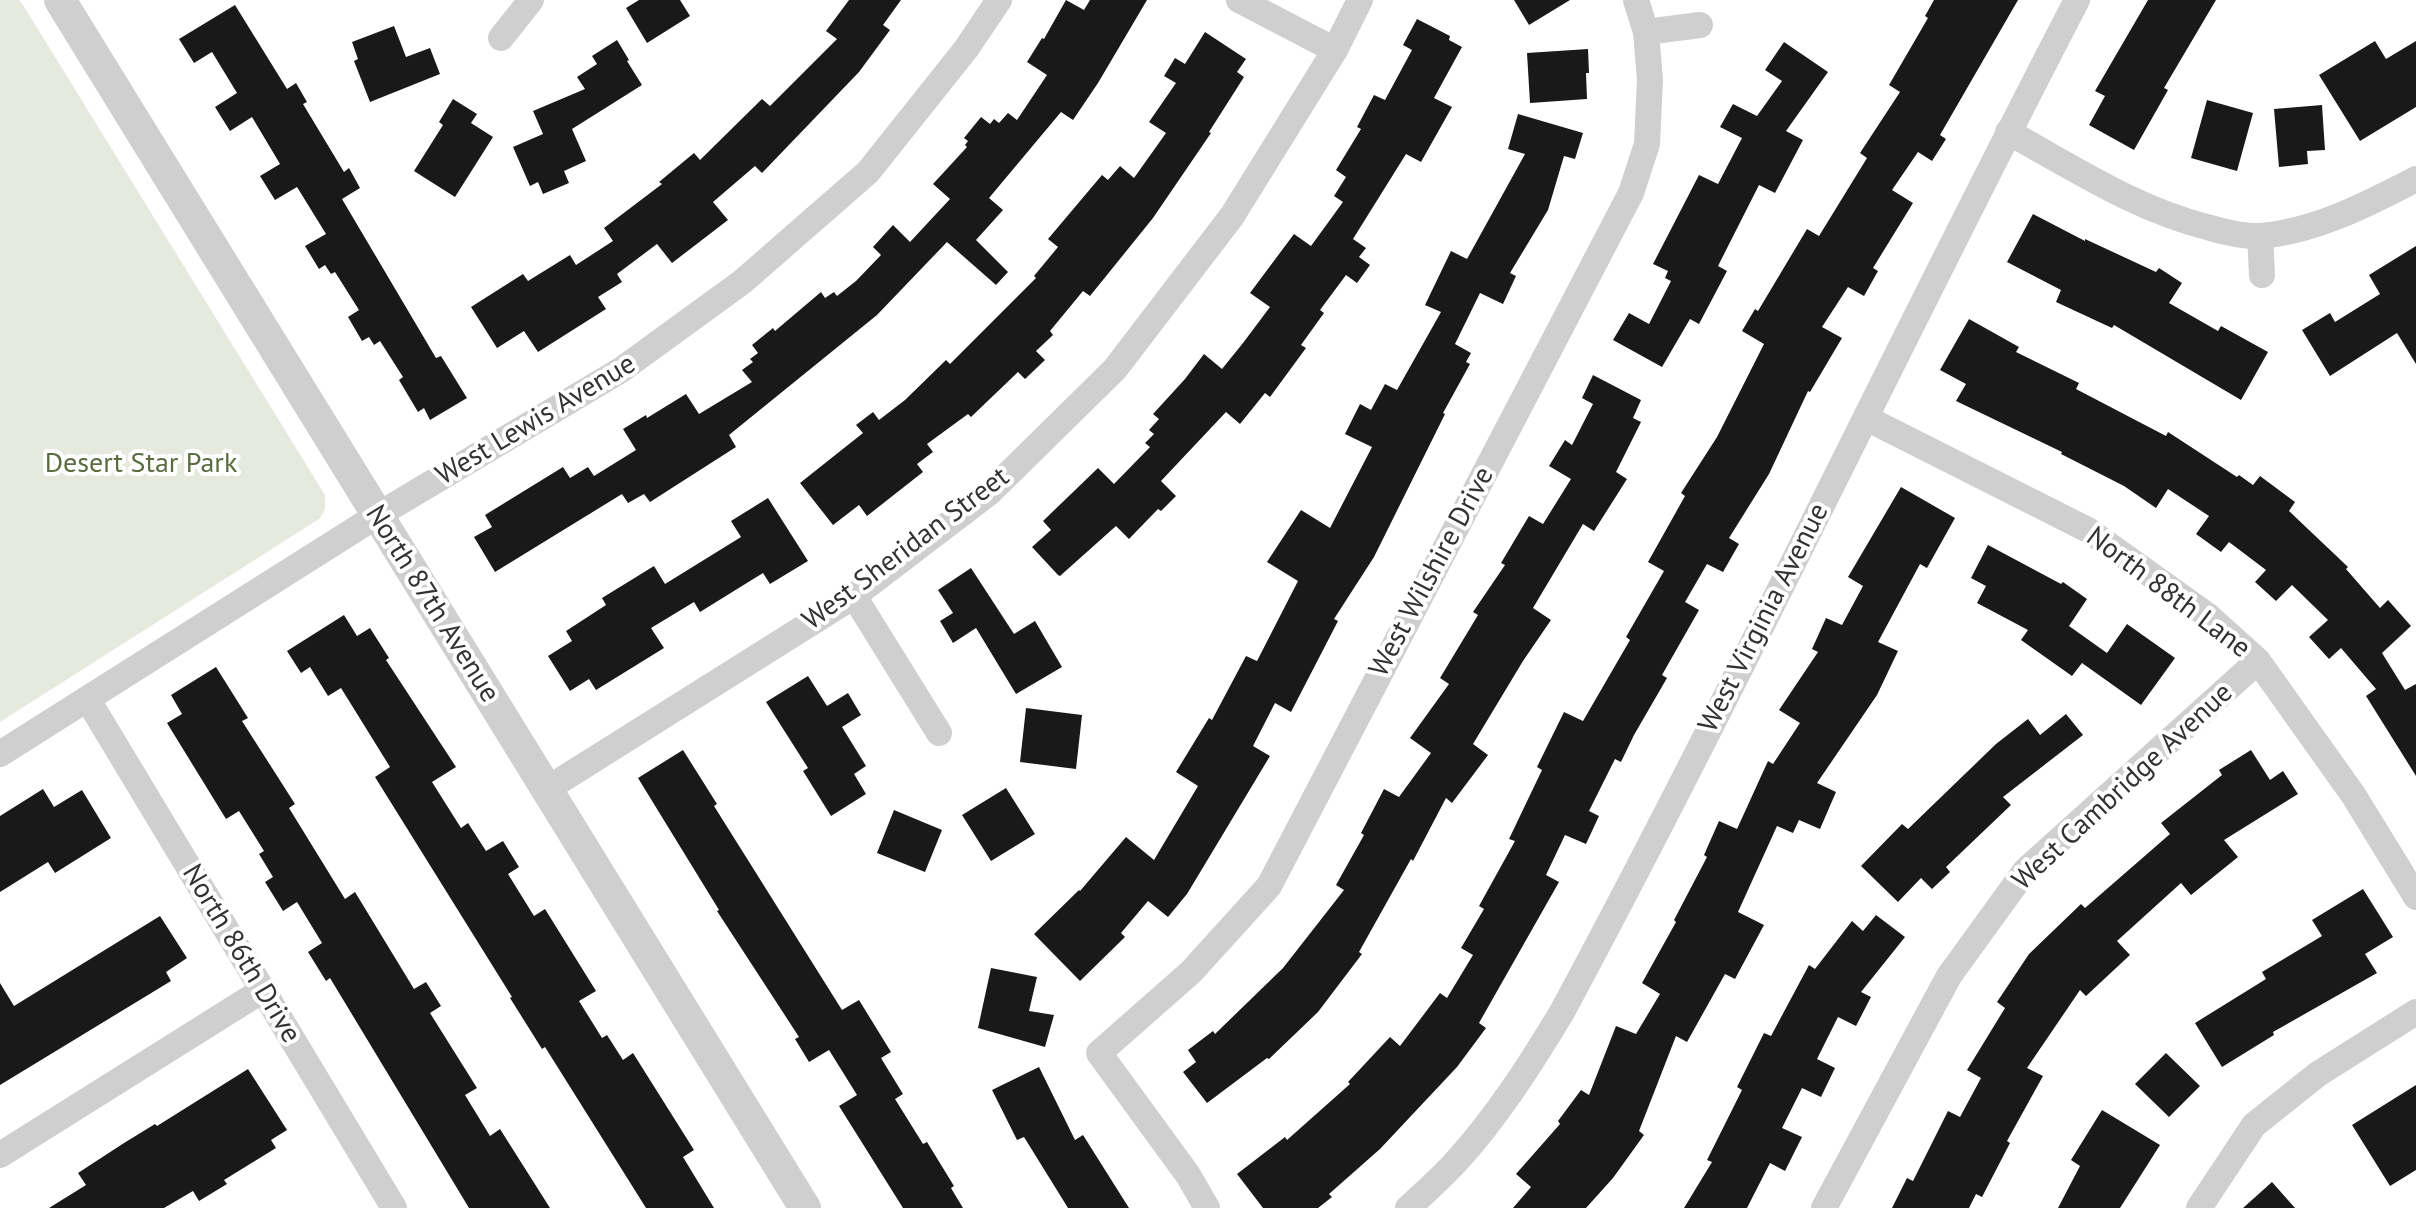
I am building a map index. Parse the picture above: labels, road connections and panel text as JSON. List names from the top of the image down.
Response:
{
  "streets": {
    "street": [
      "West Lewis Avenue",
      "West Sheridan Street",
      "West Wilshire Drive",
      "North 88th Lane",
      "North 87th Avenue",
      "West Virginia Avenue",
      "West Cambridge Avenue",
      "North 86th Drive"
    ]
  },
  "crossings": [
    ["West Lewis Avenue", "North 87th Avenue"],
    ["West Lewis Avenue", "North 86th Drive"],
    ["West Sheridan Street", "North 87th Avenue"],
    ["North 88th Lane", "West Virginia Avenue"],
    ["North 88th Lane", "West Cambridge Avenue"]
  ],
  "parks": ["Desert Star Park"]
}
